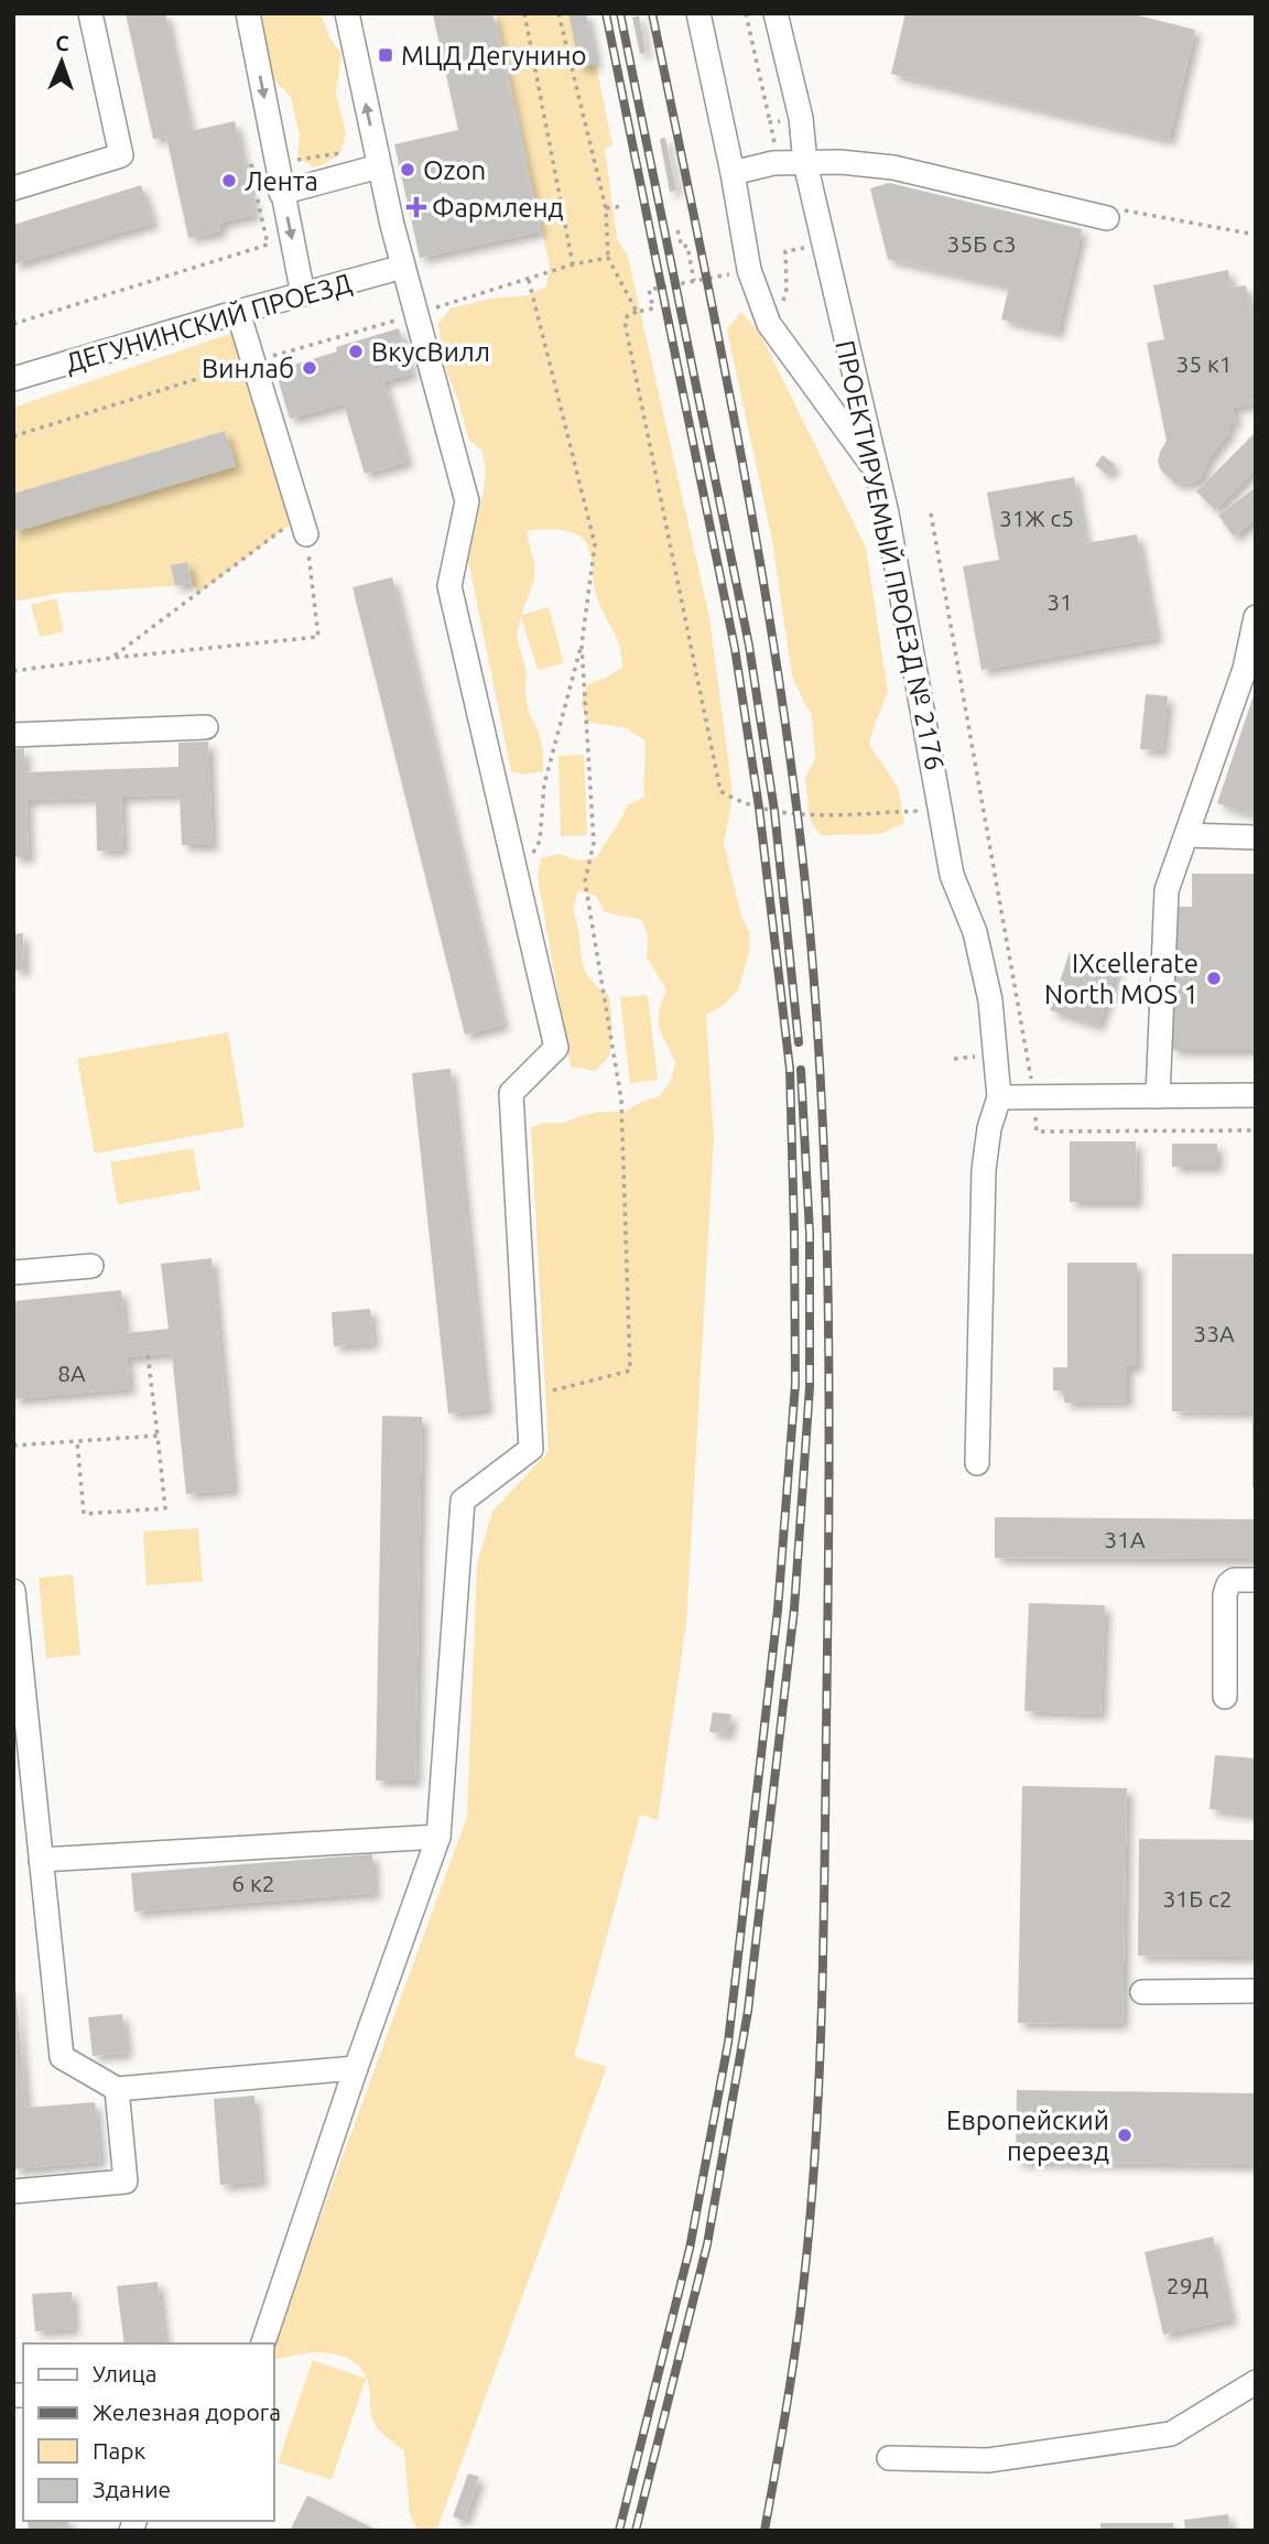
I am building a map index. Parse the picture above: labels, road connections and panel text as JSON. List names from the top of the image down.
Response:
{
  "streets": {
    "street": ["ДЕГУНИНСКИЙ ПРОЕЗД", "ПРОЕКТИРУЕМЫЙ ПРОЕЗД № 2176"]
  },
  "places": {
    "transit": ["МЦД Дегунино"],
    "other": [
      "Ozon",
      "Лента",
      "ВкусВилл",
      "Винлаб",
      "IXcellerate North MOS 1",
      "Европейский переезд"
    ],
    "health": ["Фармленд"]
  },
  "house_numbers": [
    "35Б с3",
    "35 к1",
    "31Ж с5",
    "31",
    "33А",
    "8А",
    "31А",
    "6 к2",
    "31Б с2",
    "29Д"
  ],
  "legend": [
    "Улица",
    "Железная дорога",
    "Парк",
    "Здание"
  ],
  "north": "top"
}
